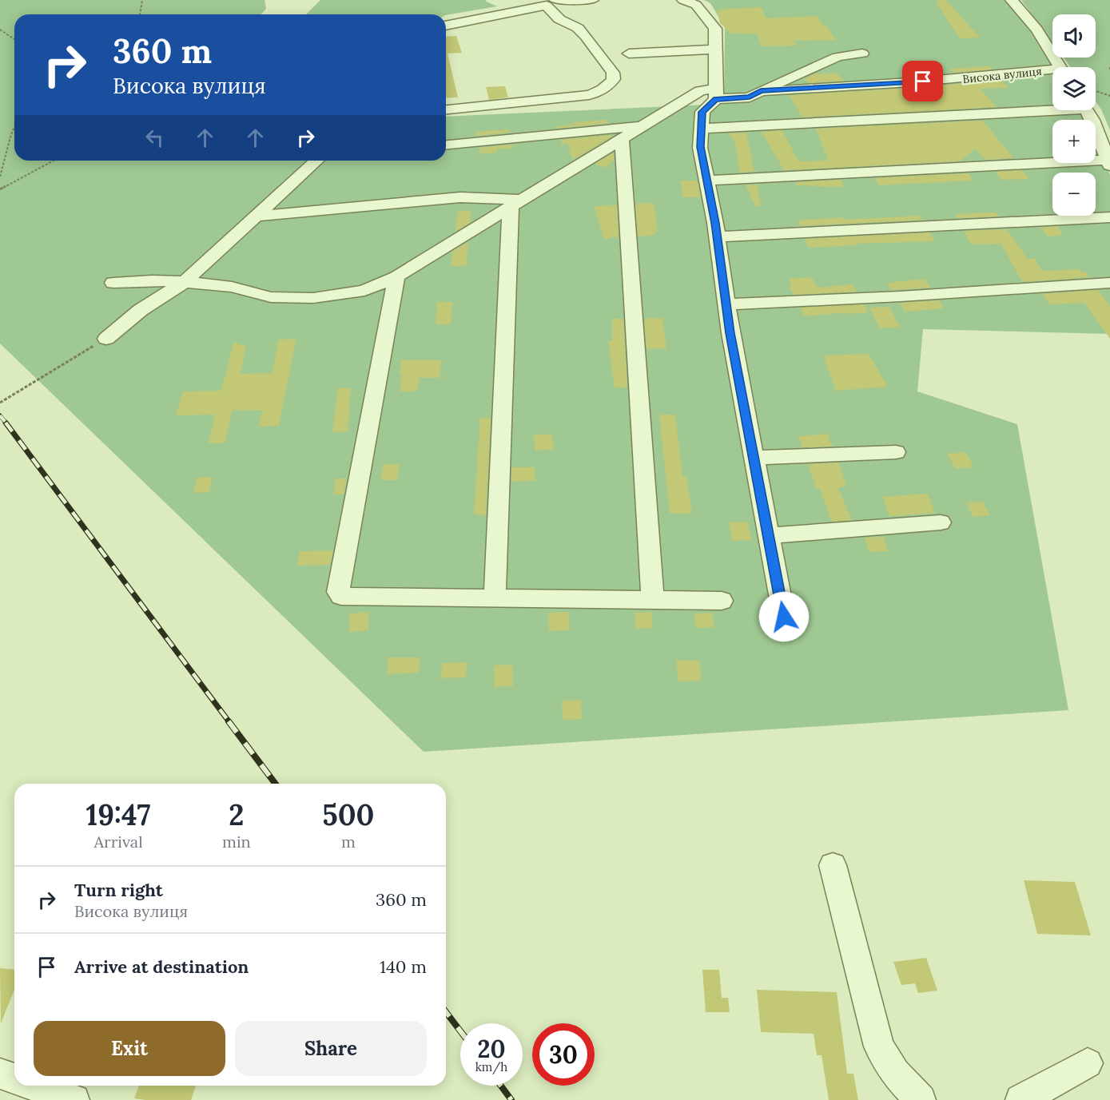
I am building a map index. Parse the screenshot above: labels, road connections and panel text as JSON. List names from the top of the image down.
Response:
{
  "streets": {
    "street": ["Висока вулиця"]
  },
  "page": {
    "map_buttons": ["+", "−"],
    "turn": ["360 m", "Висока вулиця"],
    "eta": [
      "19:47",
      "Arrival",
      "2",
      "min",
      "500",
      "m"
    ],
    "list": [
      {
        "name": "Turn right",
        "note": "Висока вулиця",
        "value": "360 m"
      },
      {
        "name": "Arrive at destination",
        "value": "140 m"
      }
    ],
    "buttons": ["Exit", "Share"],
    "speed": "20 km/h",
    "limit": "30"
  }
}
